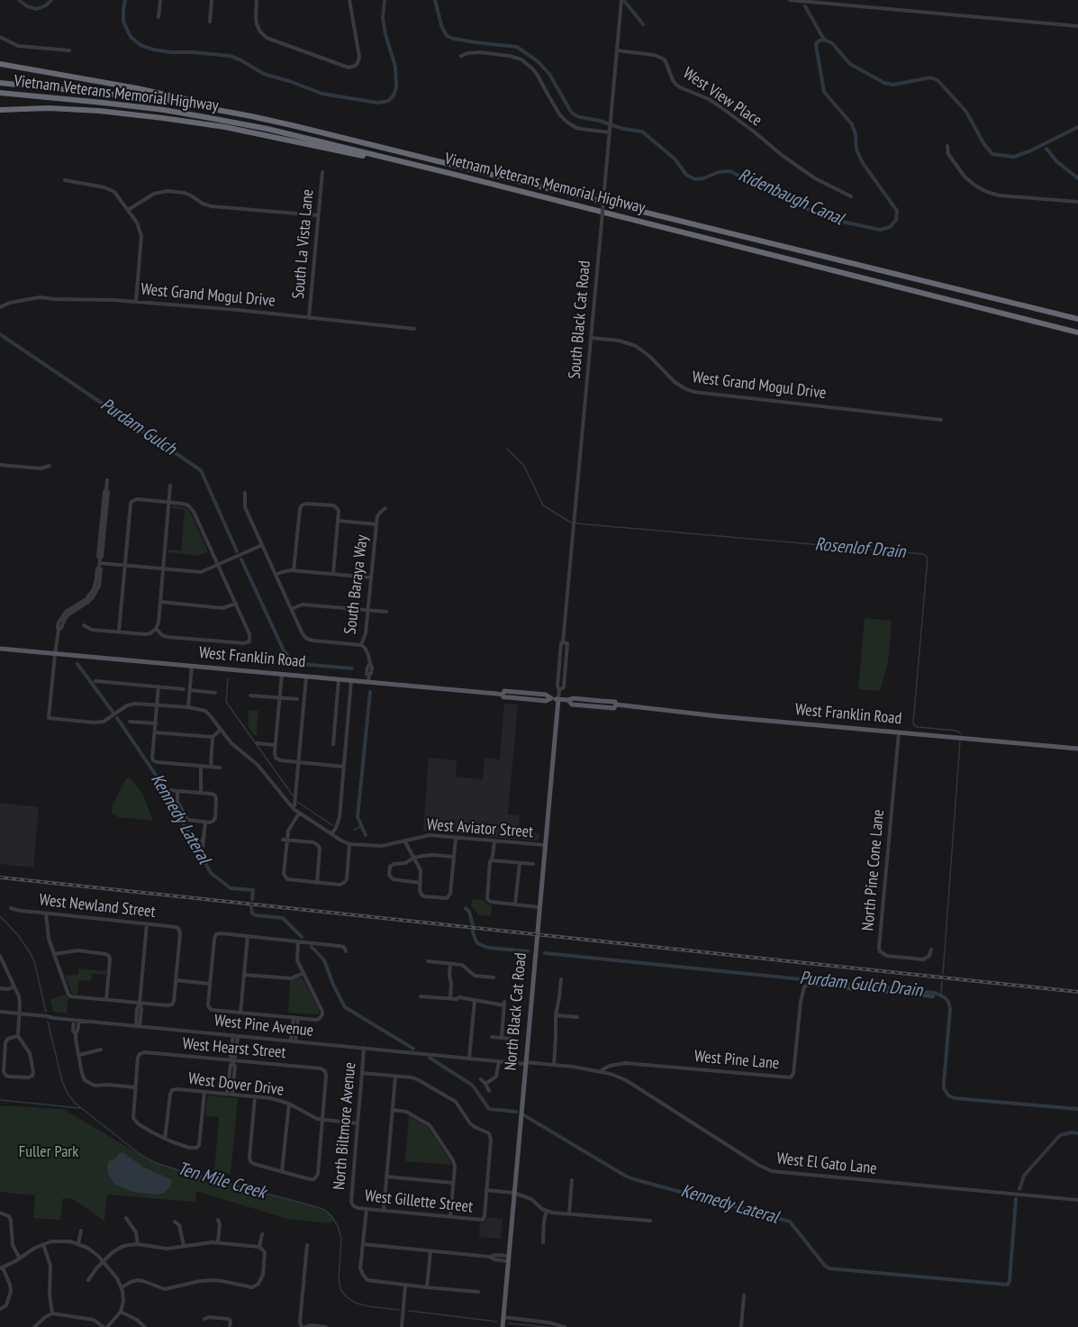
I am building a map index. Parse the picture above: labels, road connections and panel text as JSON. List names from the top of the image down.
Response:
{
  "streets": {
    "highway": ["Vietnam Veterans Memorial Highway"],
    "main road": ["West Franklin Road", "North Black Cat Road"],
    "street": [
      "West View Place",
      "South La Vista Lane",
      "West Grand Mogul Drive",
      "South Black Cat Road",
      "South Baraya Way",
      "West Aviator Street",
      "North Pine Cone Lane",
      "West Newland Street",
      "West Pine Avenue",
      "West Hearst Street",
      "West Pine Lane",
      "West Dover Drive",
      "North Biltmore Avenue",
      "West El Gato Lane",
      "West Gillette Street"
    ]
  },
  "crossings": [
    ["West View Place", "South Black Cat Road"],
    ["South La Vista Lane", "West Grand Mogul Drive"],
    ["West Grand Mogul Drive", "South Black Cat Road"],
    ["South Black Cat Road", "West Franklin Road"],
    ["South Black Cat Road", "North Black Cat Road"],
    ["South Baraya Way", "West Franklin Road"],
    ["West Franklin Road", "North Pine Cone Lane"],
    ["West Franklin Road", "North Black Cat Road"],
    ["West Aviator Street", "North Black Cat Road"],
    ["North Black Cat Road", "West Pine Avenue"],
    ["North Black Cat Road", "West Pine Lane"],
    ["West Pine Avenue", "West Pine Lane"],
    ["West Pine Avenue", "North Biltmore Avenue"],
    ["West Hearst Street", "West Dover Drive"],
    ["West Pine Lane", "West El Gato Lane"],
    ["West Dover Drive", "North Biltmore Avenue"],
    ["North Biltmore Avenue", "West Gillette Street"]
  ],
  "water": [
    "Ridenbaugh Canal",
    "Purdam Gulch",
    "Rosenlof Drain",
    "Kennedy Lateral",
    "Purdam Gulch Drain",
    "Ten Mile Creek"
  ],
  "parks": ["Fuller Park"]
}
